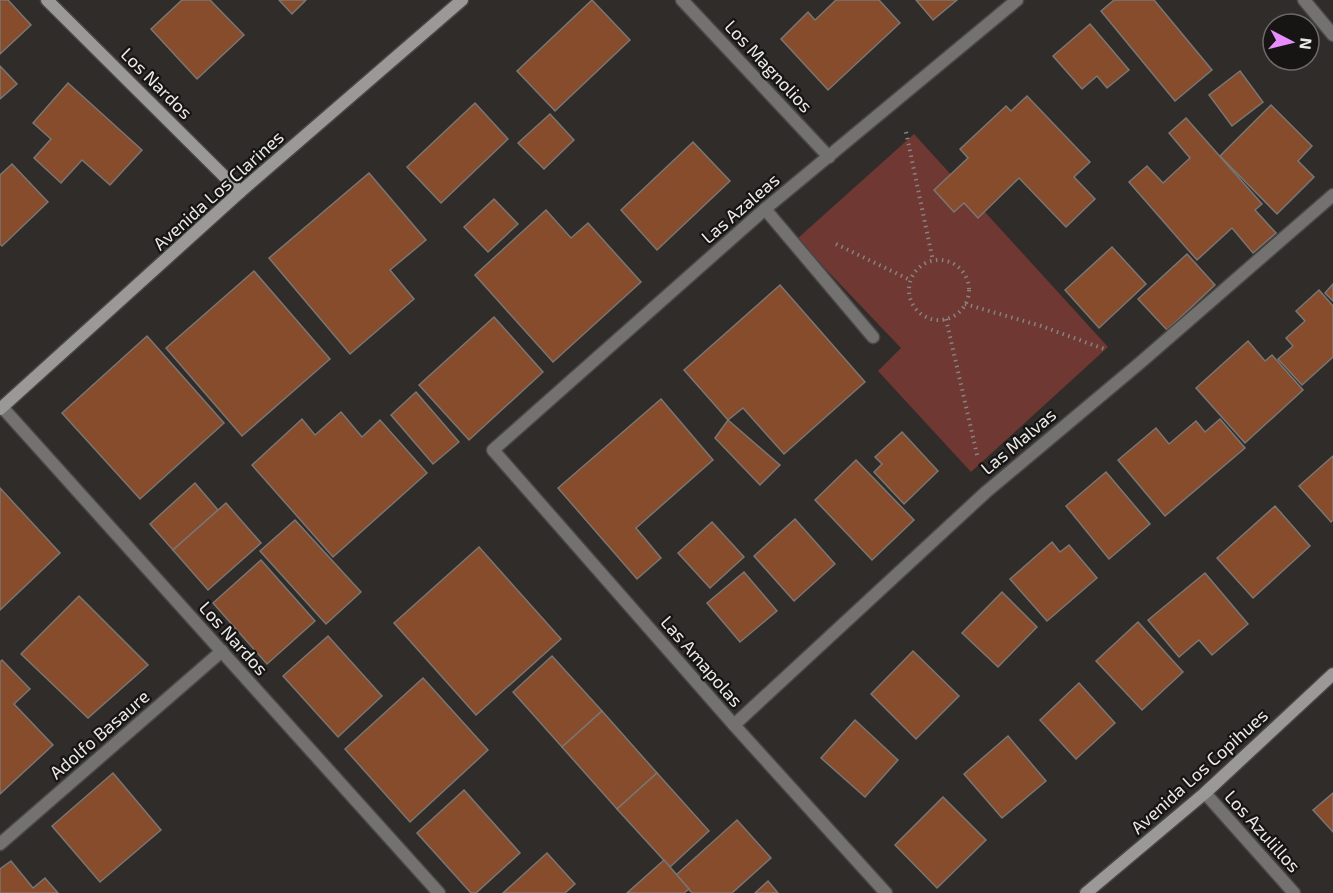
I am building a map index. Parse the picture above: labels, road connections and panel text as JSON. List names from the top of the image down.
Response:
{
  "streets": {
    "main road": ["Los Nardos", "Avenida Los Clarines", "Avenida Los Copihues"],
    "street": [
      "Los Magnolios",
      "Las Azaleas",
      "Las Malvas",
      "Las Amapolas",
      "Adolfo Basaure",
      "Los Azulillos"
    ]
  },
  "crossings": [
    ["Los Magnolios", "Las Azaleas"],
    ["Los Nardos", "Avenida Los Clarines"],
    ["Los Nardos", "Adolfo Basaure"],
    ["Las Azaleas", "Las Amapolas"],
    ["Las Malvas", "Las Amapolas"],
    ["Avenida Los Copihues", "Los Azulillos"]
  ],
  "north": "right"
}
